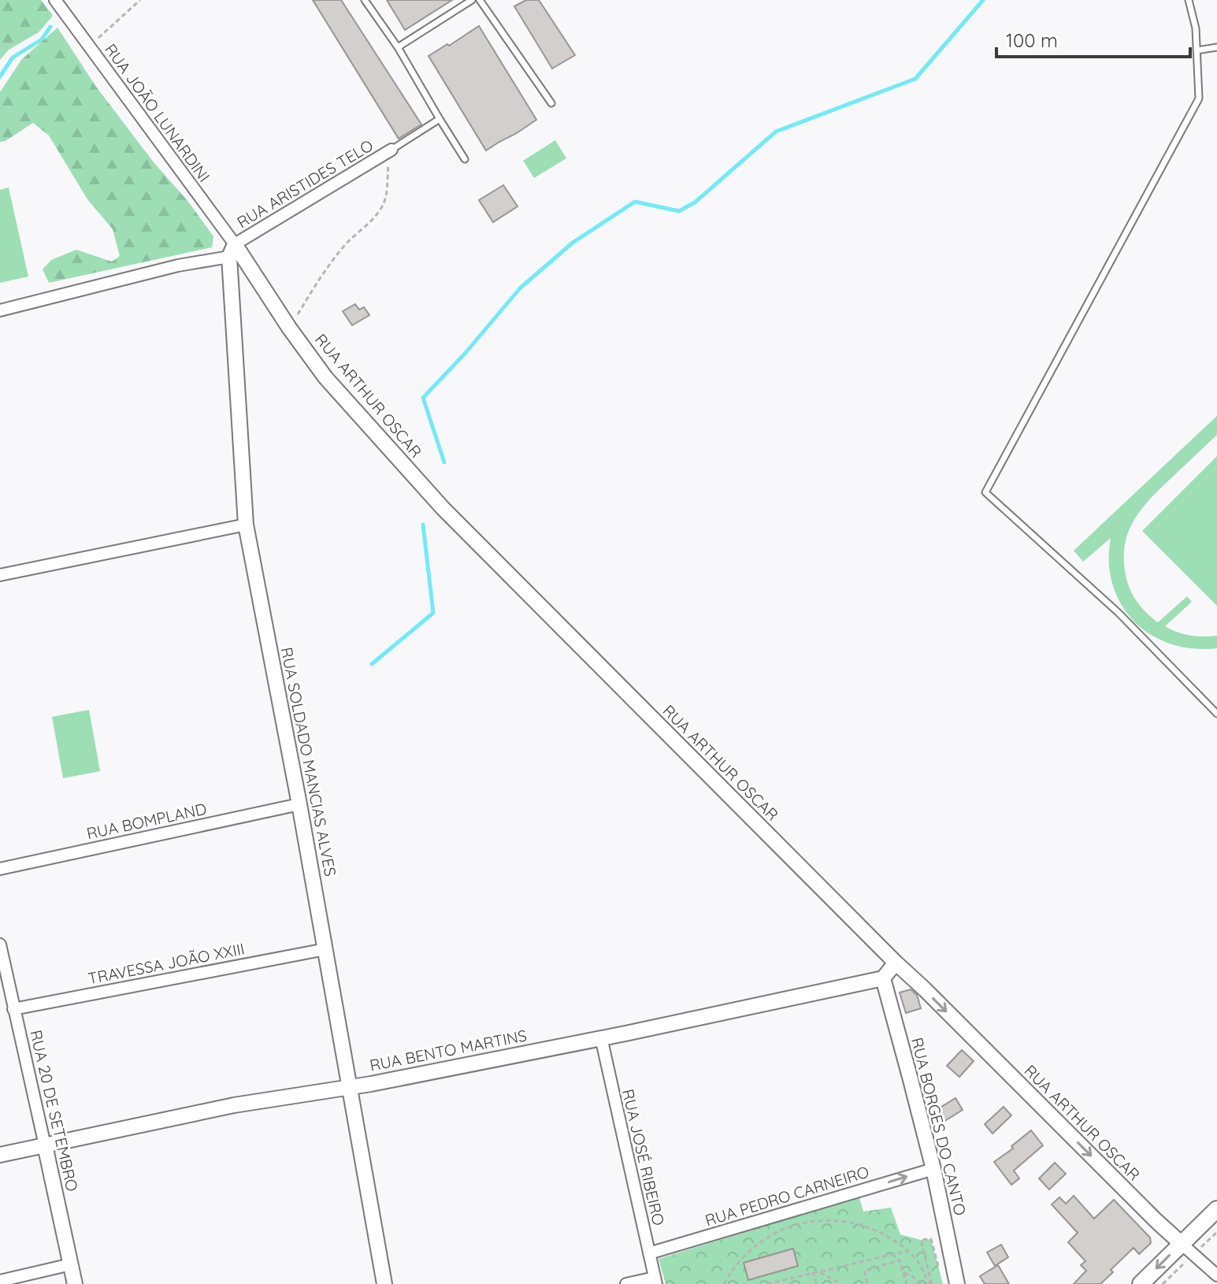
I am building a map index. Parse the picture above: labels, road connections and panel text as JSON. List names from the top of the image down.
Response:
{
  "streets": {
    "street": [
      "RUA JOÃO LUNARDINI",
      "RUA ARISTIDES TELO",
      "RUA ARTHUR OSCAR",
      "RUA SOLDADO MANCIAS ALVES",
      "RUA BOMPLAND",
      "TRAVESSA JOÃO XXIII",
      "RUA BENTO MARTINS",
      "RUA 20 DE SETEMBRO",
      "RUA BORGES DO CANTO",
      "RUA JOSÉ RIBEIRO",
      "RUA PEDRO CARNEIRO"
    ]
  },
  "crossings": [
    ["RUA JOÃO LUNARDINI", "RUA ARISTIDES TELO"],
    ["RUA JOÃO LUNARDINI", "RUA ARTHUR OSCAR"],
    ["RUA JOÃO LUNARDINI", "RUA SOLDADO MANCIAS ALVES"],
    ["RUA ARISTIDES TELO", "RUA ARTHUR OSCAR"],
    ["RUA ARISTIDES TELO", "RUA SOLDADO MANCIAS ALVES"],
    ["RUA ARTHUR OSCAR", "RUA SOLDADO MANCIAS ALVES"],
    ["RUA SOLDADO MANCIAS ALVES", "RUA BOMPLAND"],
    ["RUA SOLDADO MANCIAS ALVES", "TRAVESSA JOÃO XXIII"],
    ["RUA SOLDADO MANCIAS ALVES", "RUA BENTO MARTINS"],
    ["TRAVESSA JOÃO XXIII", "RUA 20 DE SETEMBRO"],
    ["RUA BENTO MARTINS", "RUA 20 DE SETEMBRO"],
    ["RUA BENTO MARTINS", "RUA BORGES DO CANTO"],
    ["RUA BENTO MARTINS", "RUA JOSÉ RIBEIRO"],
    ["RUA BORGES DO CANTO", "RUA PEDRO CARNEIRO"],
    ["RUA JOSÉ RIBEIRO", "RUA PEDRO CARNEIRO"]
  ],
  "one_way": ["RUA PEDRO CARNEIRO"],
  "scale_bar": "100 m"
}
